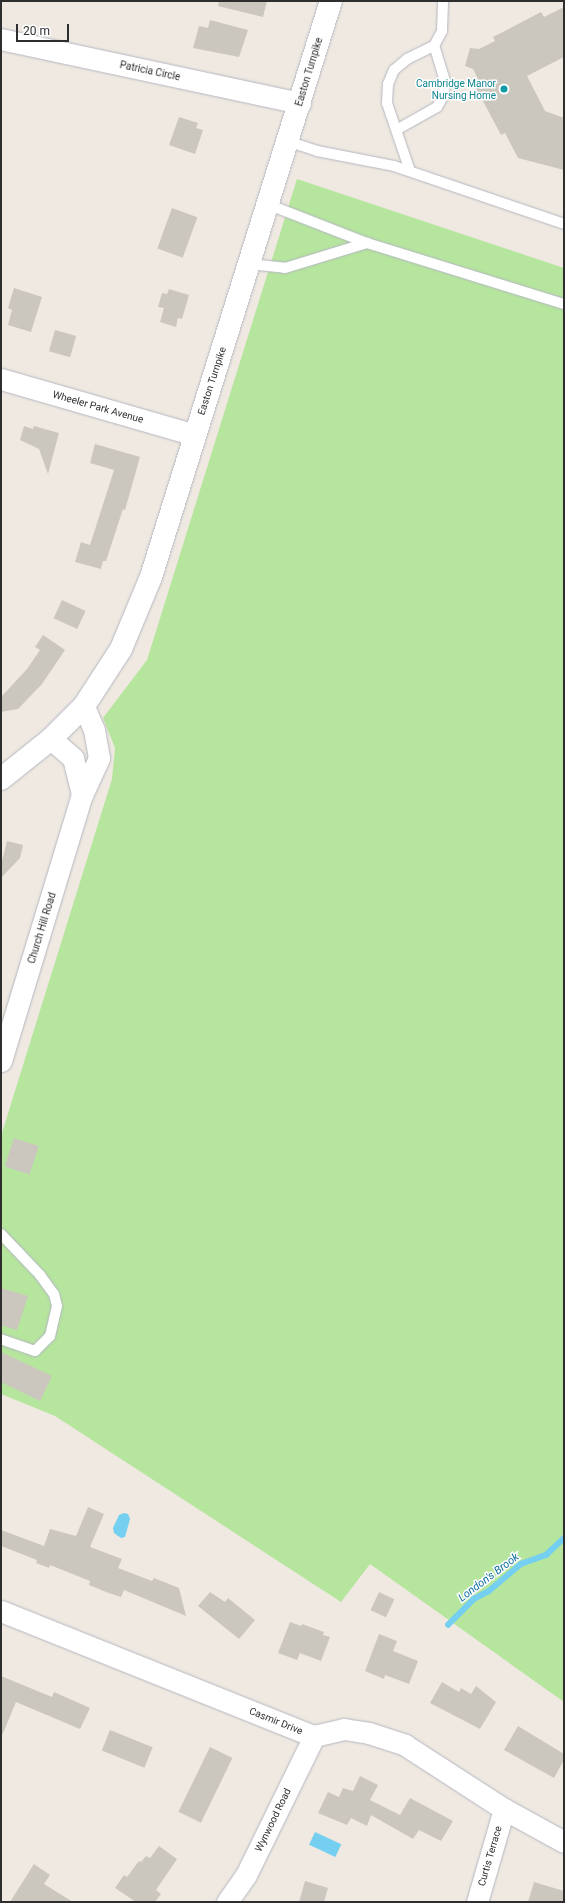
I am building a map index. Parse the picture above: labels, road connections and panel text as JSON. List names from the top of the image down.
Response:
{
  "streets": {
    "main road": ["Easton Turnpike"],
    "street": [
      "Patricia Circle",
      "Wheeler Park Avenue",
      "Church Hill Road",
      "Casmir Drive",
      "Wynwood Road",
      "Curtis Terrace"
    ]
  },
  "crossings": [
    ["Patricia Circle", "Easton Turnpike"],
    ["Easton Turnpike", "Wheeler Park Avenue"],
    ["Easton Turnpike", "Church Hill Road"],
    ["Casmir Drive", "Wynwood Road"],
    ["Casmir Drive", "Curtis Terrace"]
  ],
  "water": ["London's Brook"],
  "places": ["Cambridge Manor Nursing Home"],
  "scale_bar": "20 m"
}
